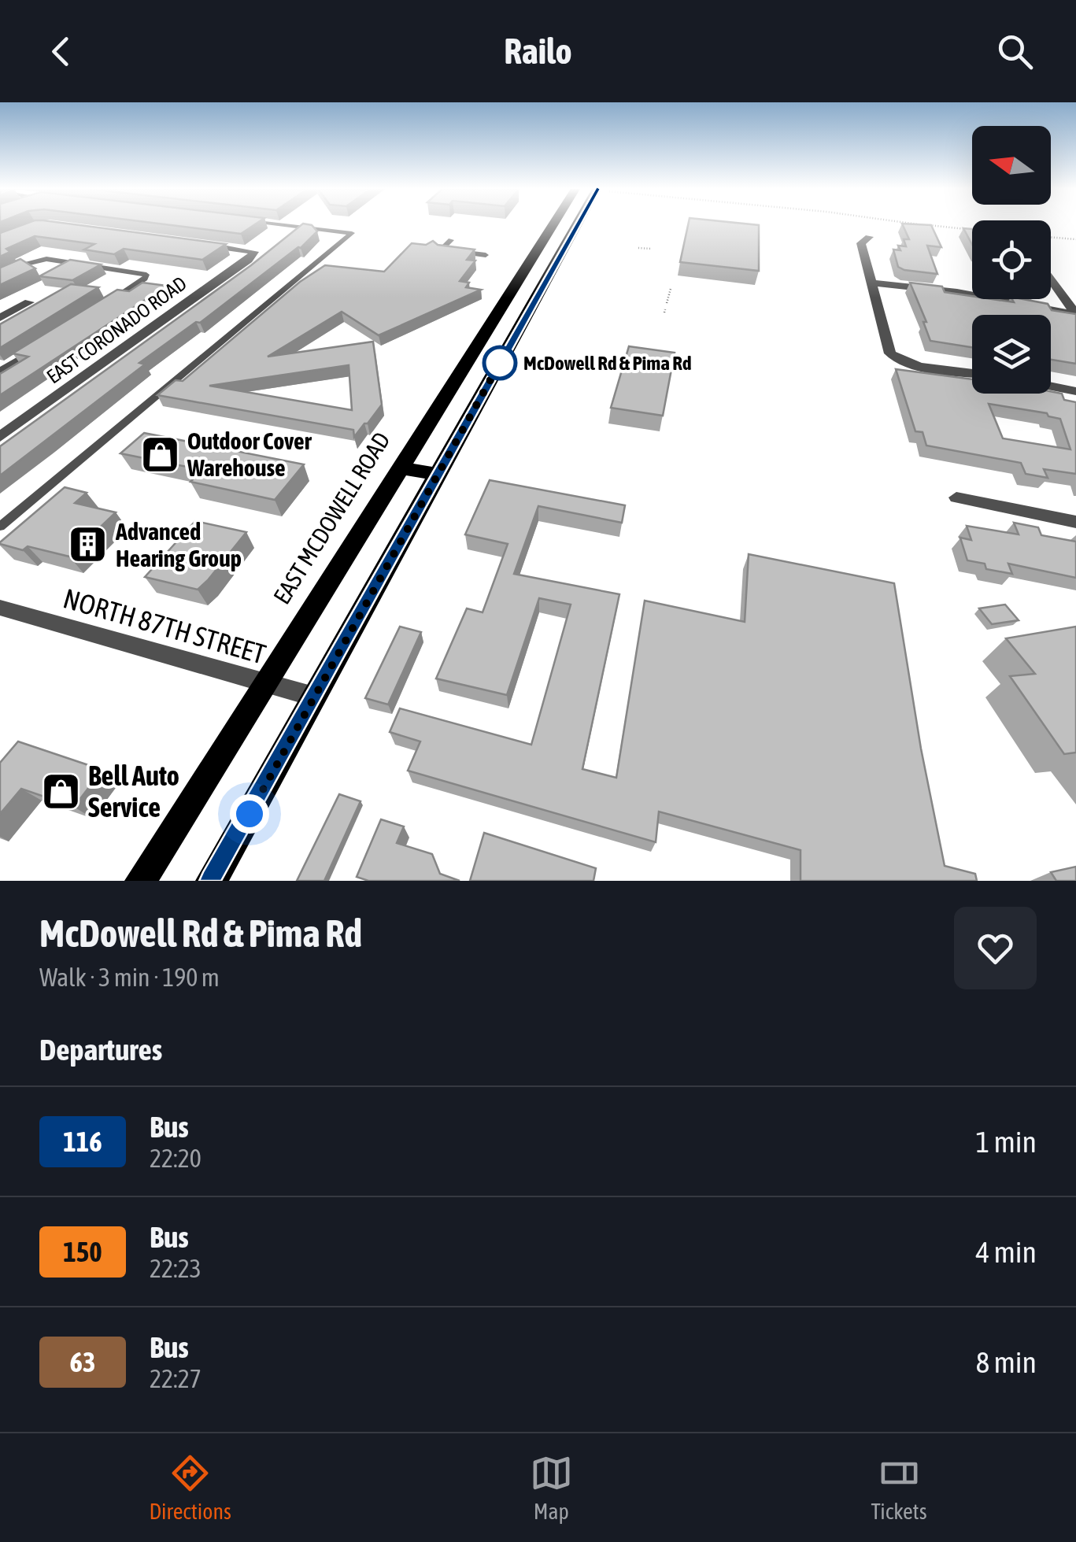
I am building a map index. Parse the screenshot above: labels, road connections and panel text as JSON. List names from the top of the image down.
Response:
{
  "streets": {
    "main road": ["EAST MCDOWELL ROAD"],
    "street": ["EAST CORONADO ROAD", "NORTH 87TH STREET"]
  },
  "crossings": [
    ["EAST MCDOWELL ROAD", "NORTH 87TH STREET"]
  ],
  "places": {
    "other": ["McDowell Rd & Pima Rd"],
    "shop": ["Outdoor Cover Warehouse", "Bell Auto Service"],
    "building": ["Advanced Hearing Group"]
  },
  "lines": ["bus line 116"],
  "north": "left",
  "page": {
    "header": "Railo",
    "heading": [
      ["McDowell Rd & Pima Rd", "Walk · 3 min · 190 m"],
      "Departures"
    ],
    "list": [
      {
        "mark": "116",
        "name": "Bus",
        "note": "22:20",
        "value": "1 min"
      },
      {
        "mark": "150",
        "name": "Bus",
        "note": "22:23",
        "value": "4 min"
      },
      {
        "mark": "63",
        "name": "Bus",
        "note": "22:27",
        "value": "8 min"
      }
    ],
    "tabs": ["Directions", "Map", "Tickets"]
  }
}
